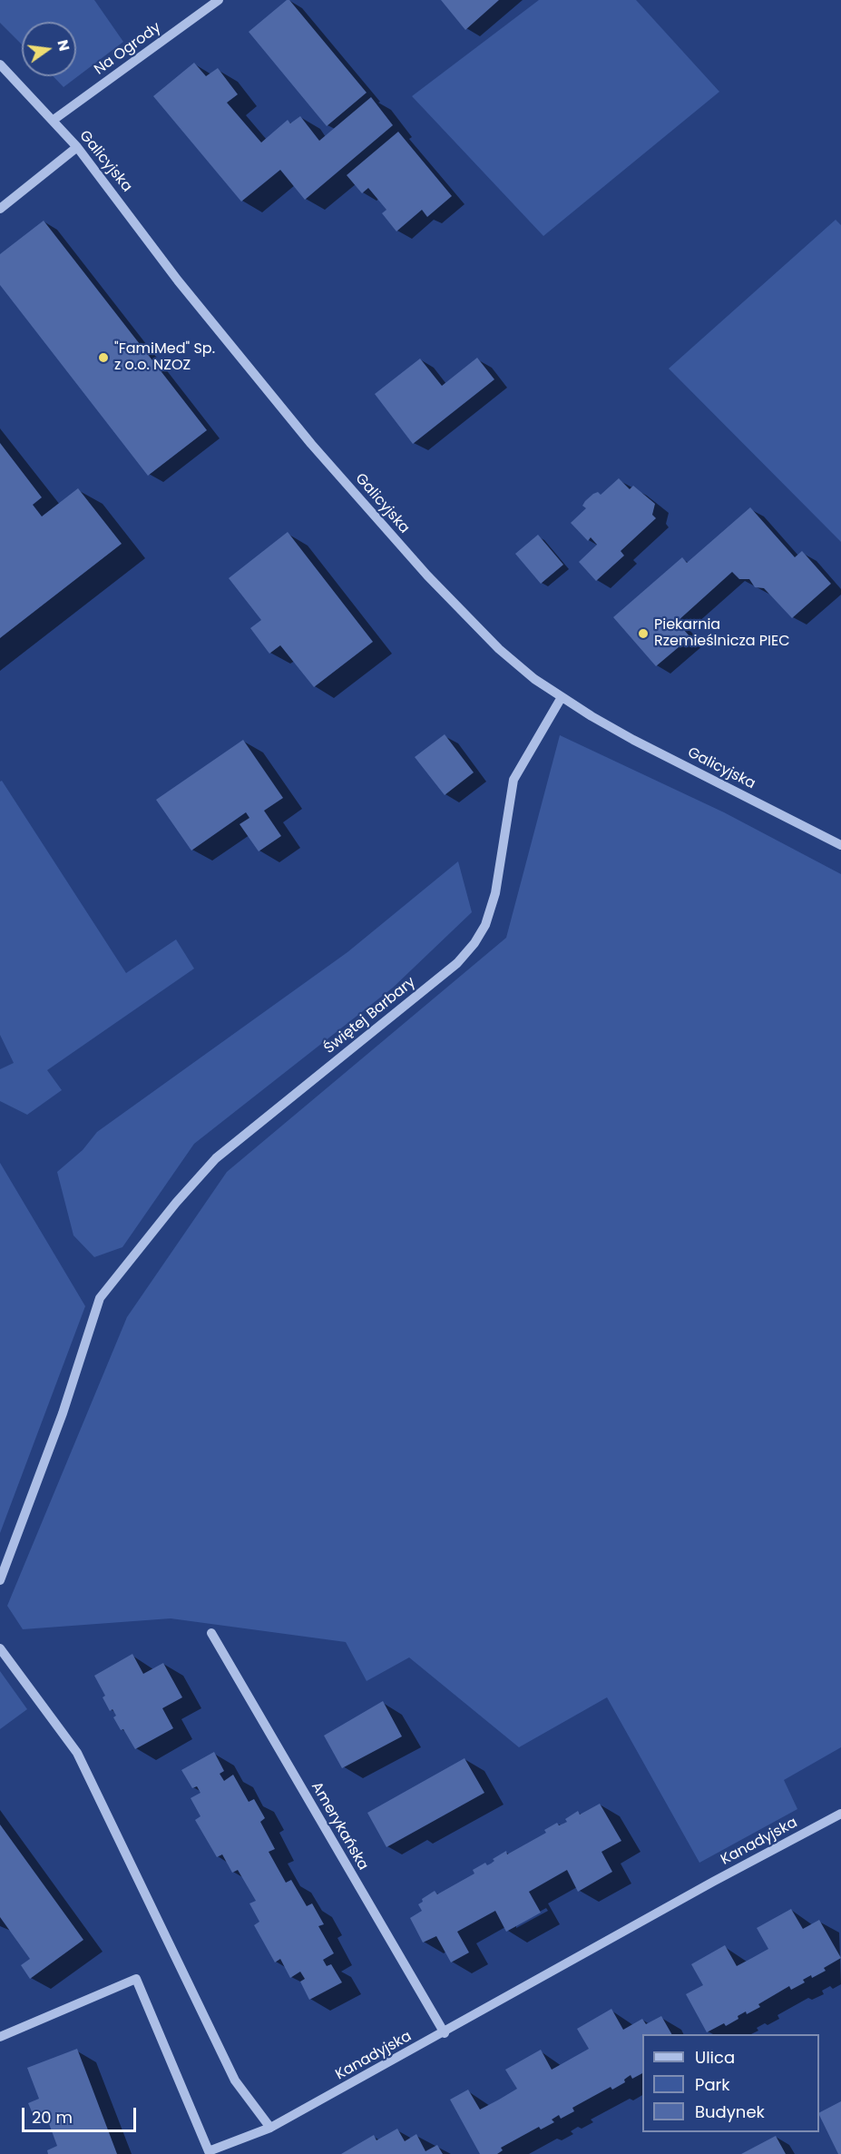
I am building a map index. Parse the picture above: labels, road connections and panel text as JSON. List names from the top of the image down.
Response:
{
  "streets": {
    "street": [
      "Na Ogrody",
      "Galicyjska",
      "Świętej Barbary",
      "Amerykańska",
      "Kanadyjska"
    ]
  },
  "crossings": [
    ["Na Ogrody", "Galicyjska"],
    ["Galicyjska", "Świętej Barbary"],
    ["Amerykańska", "Kanadyjska"]
  ],
  "places": ["\"FamiMed\" Sp. z o.o. NZOZ", "Piekarnia Rzemieślnicza PIEC"],
  "legend": ["Ulica", "Park", "Budynek"],
  "scale_bar": "20 m",
  "north": "right"
}
